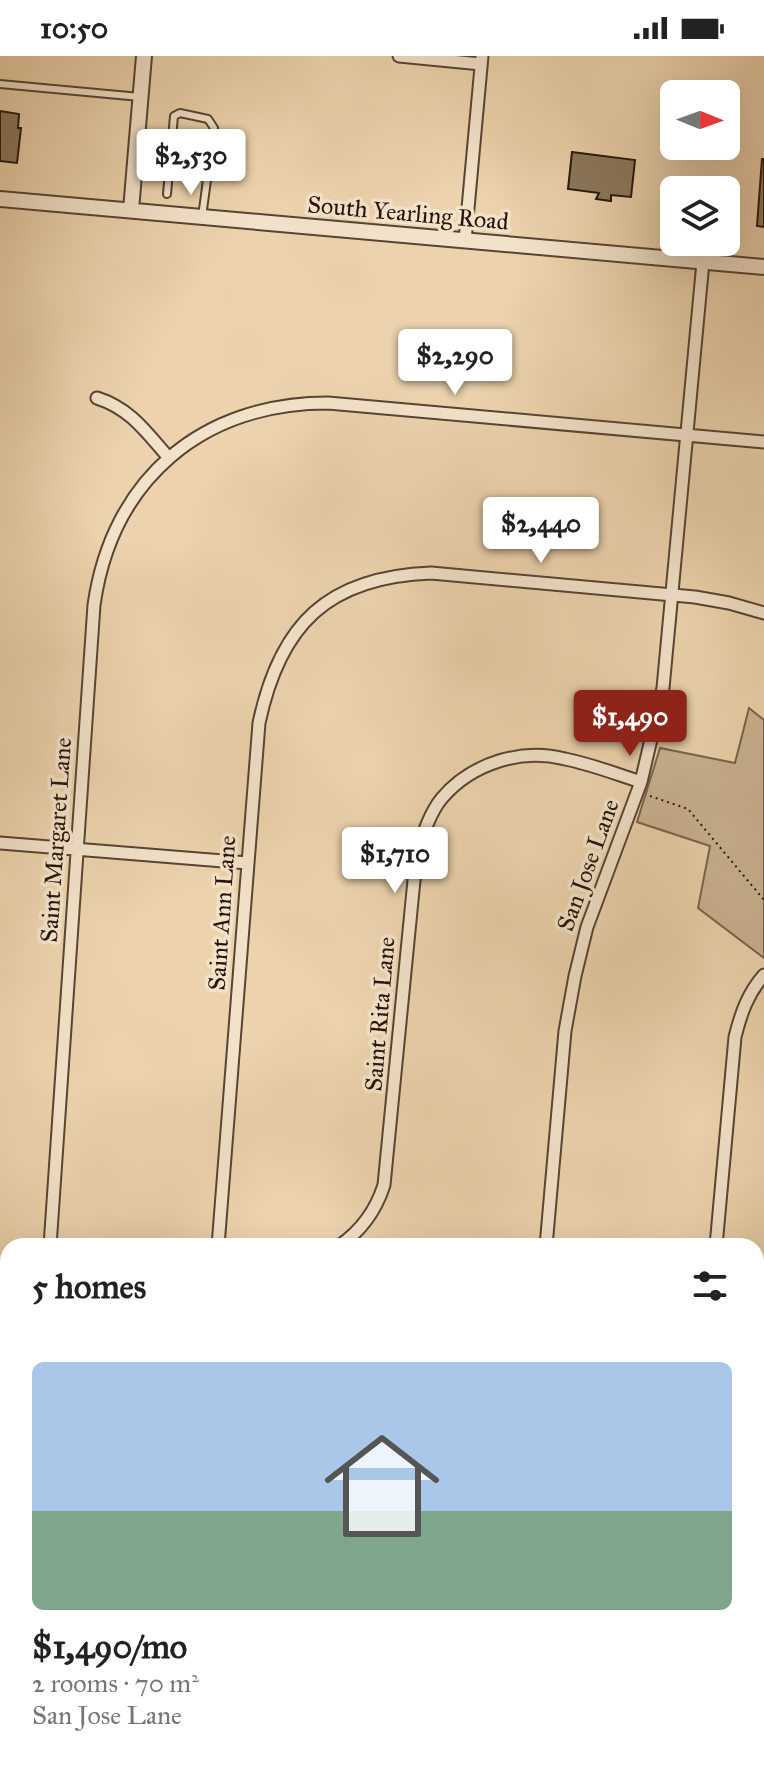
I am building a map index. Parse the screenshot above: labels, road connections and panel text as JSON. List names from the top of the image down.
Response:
{
  "streets": {
    "street": [
      "South Yearling Road",
      "Saint Margaret Lane",
      "San Jose Lane",
      "Saint Ann Lane",
      "Saint Rita Lane"
    ]
  },
  "crossings": [
    ["South Yearling Road", "San Jose Lane"],
    ["Saint Margaret Lane", "San Jose Lane"],
    ["San Jose Lane", "Saint Ann Lane"],
    ["San Jose Lane", "Saint Rita Lane"]
  ],
  "north": "right",
  "page": {
    "status": "10:50",
    "price": [
      "$2,530",
      "$2,290",
      "$2,440",
      "$1,490",
      "$1,710"
    ],
    "heading": "5 homes",
    "list": [
      {
        "name": "$1,490/mo",
        "note": "2 rooms · 70 m² · San Jose Lane"
      }
    ]
  }
}
